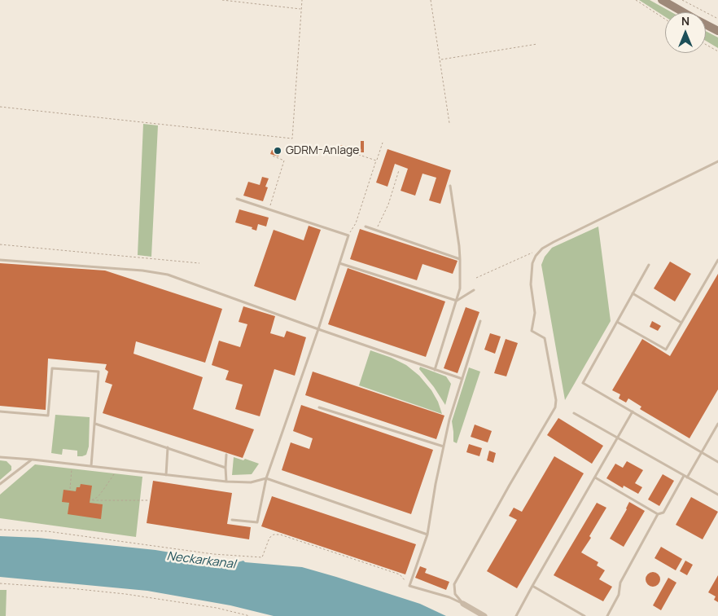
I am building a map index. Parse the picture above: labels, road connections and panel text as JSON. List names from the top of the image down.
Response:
{
  "water": ["Neckarkanal"],
  "places": ["GDRM-Anlage"],
  "north": "top"
}
